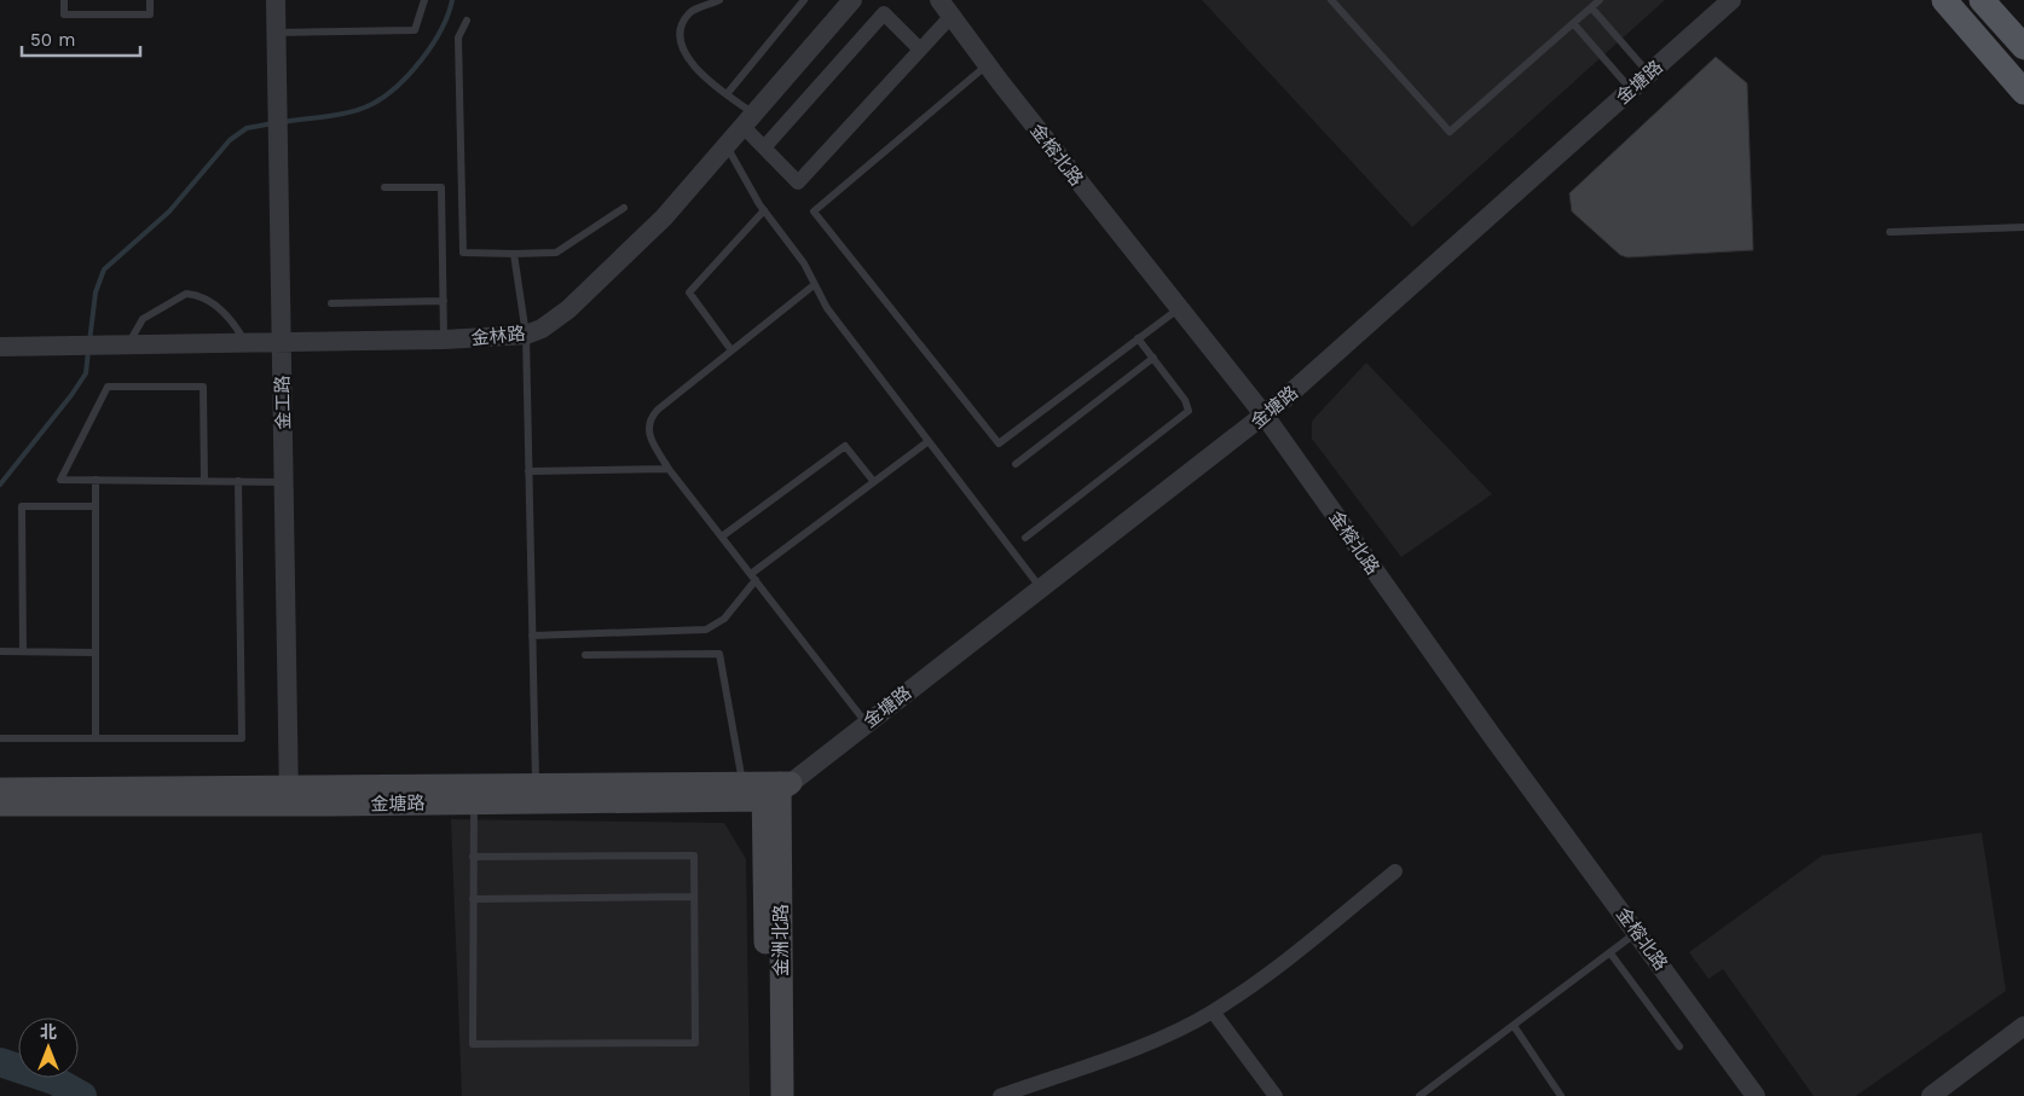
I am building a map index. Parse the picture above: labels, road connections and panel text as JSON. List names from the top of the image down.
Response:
{
  "streets": {
    "main road": ["金塘路", "金洲北路"],
    "street": ["金榕北路", "金林路", "金工路"]
  },
  "crossings": [
    ["金塘路", "金榕北路"],
    ["金塘路", "金工路"],
    ["金塘路", "金洲北路"],
    ["金林路", "金工路"]
  ],
  "scale_bar": "50 m",
  "north": "top"
}
